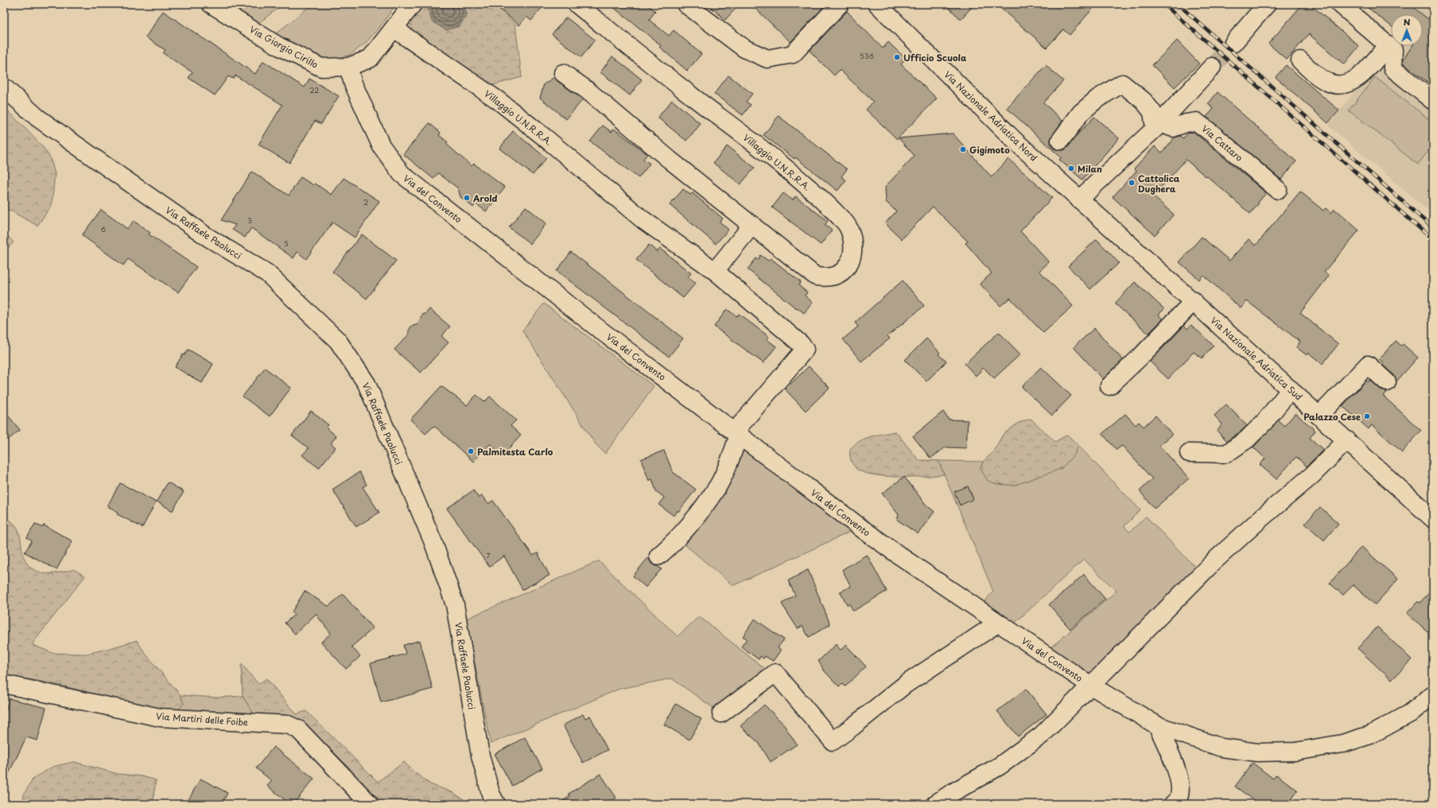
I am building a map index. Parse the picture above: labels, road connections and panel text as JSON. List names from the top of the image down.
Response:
{
  "streets": {
    "street": [
      "Via Giorgio Cirillo",
      "Via Nazionale Adriatica Nord",
      "Villaggio U.N.R.R.A.",
      "Via Cattaro",
      "Via del Convento",
      "Via Raffaele Paolucci",
      "Via Nazionale Adriatica Sud",
      "Via Martiri delle Foibe"
    ]
  },
  "crossings": [
    ["Via Giorgio Cirillo", "Villaggio U.N.R.R.A."],
    ["Via Giorgio Cirillo", "Via del Convento"],
    ["Via Nazionale Adriatica Nord", "Via Nazionale Adriatica Sud"],
    ["Villaggio U.N.R.R.A.", "Via del Convento"]
  ],
  "places": [
    "Ufficio Scuola",
    "Gigimoto",
    "Milan",
    "Cattolica Dughera",
    "Arold",
    "Palazzo Cese",
    "Palmitesta Carlo"
  ],
  "house_numbers": [
    "536",
    "22",
    "2",
    "3",
    "6",
    "5",
    "7"
  ],
  "north": "top"
}
